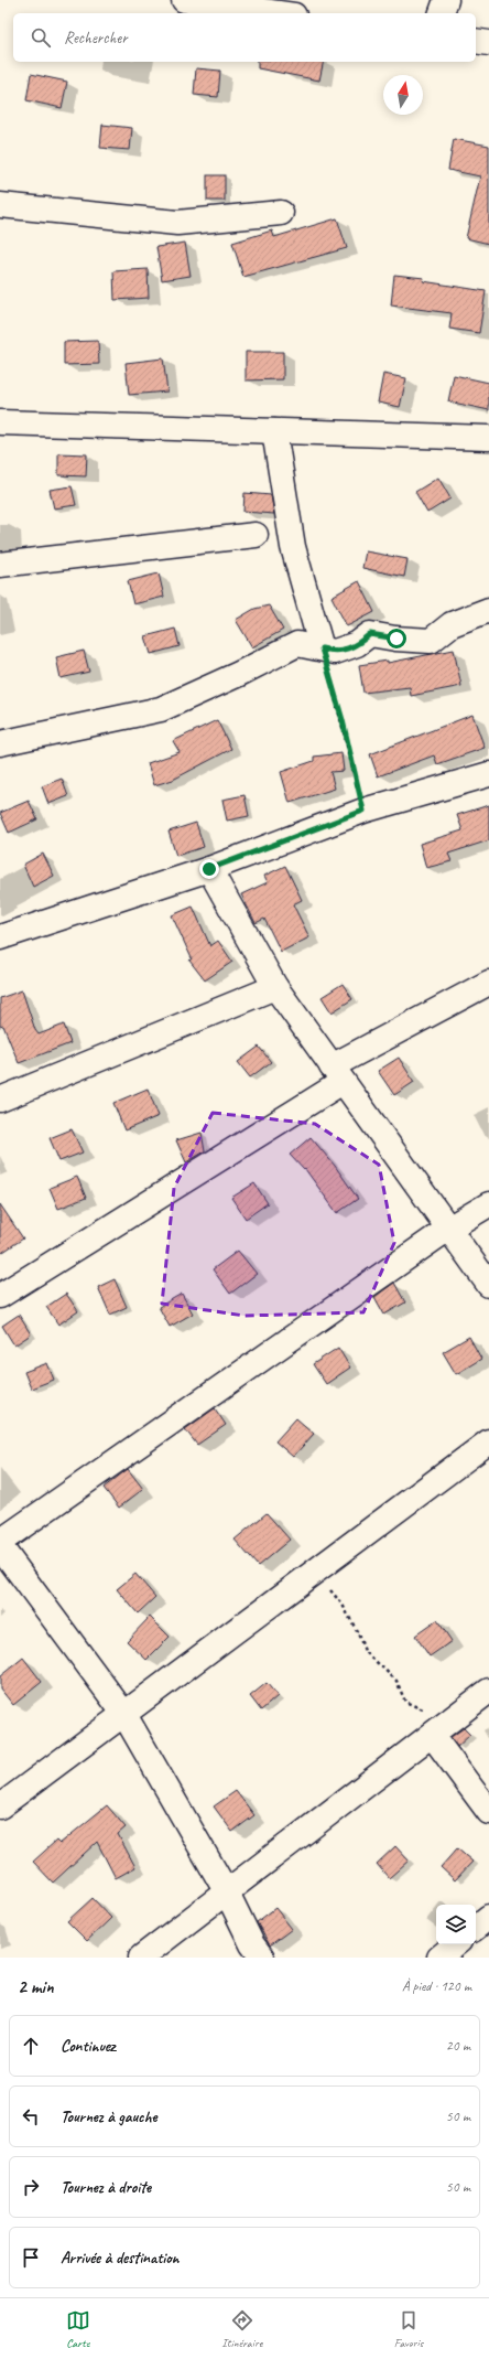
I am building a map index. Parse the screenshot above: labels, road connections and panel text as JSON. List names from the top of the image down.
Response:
{
  "north": "top",
  "page": {
    "search": "Rechercher",
    "heading": ["2 min", "À pied · 120 m"],
    "list": [
      ["Continuez", "20 m"],
      ["Tournez à gauche", "50 m"],
      ["Tournez à droite", "50 m"],
      "Arrivée à destination"
    ],
    "nav": ["Carte", "Itinéraire", "Favoris"]
  }
}
